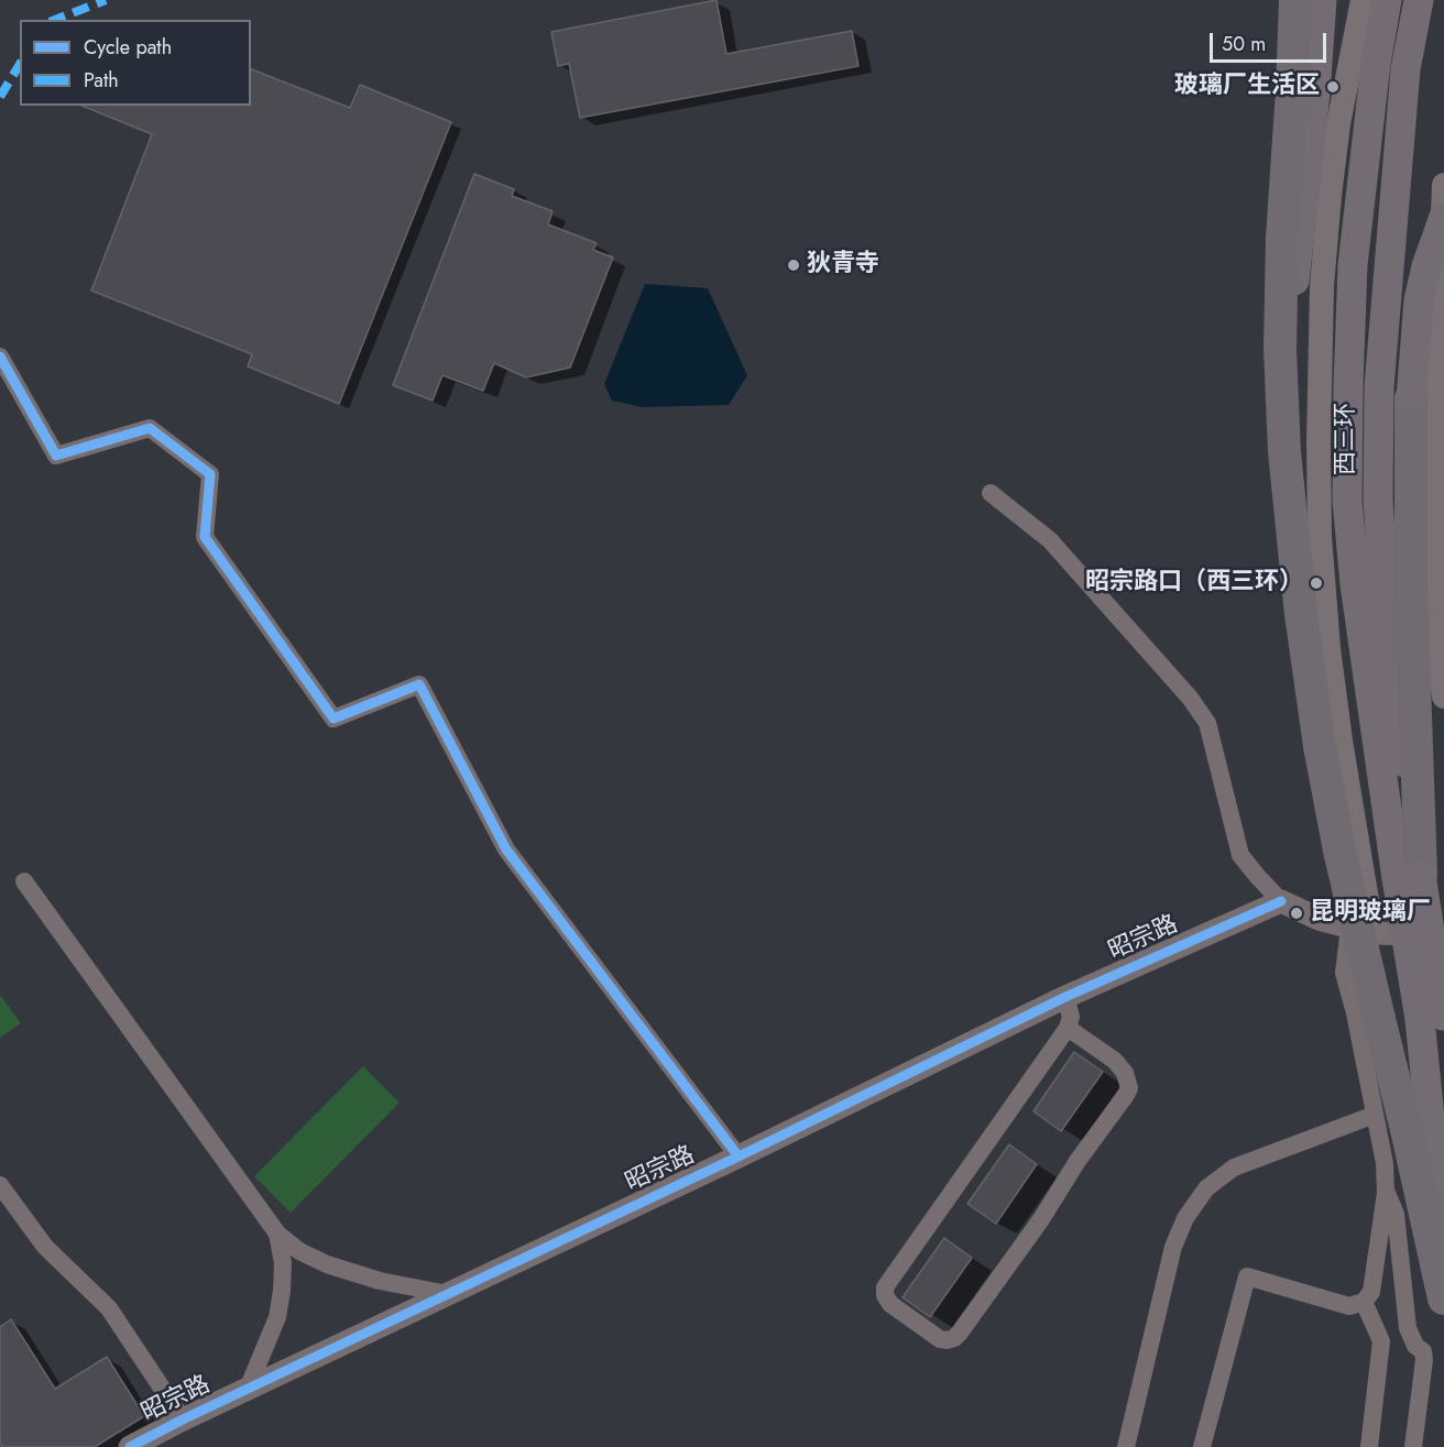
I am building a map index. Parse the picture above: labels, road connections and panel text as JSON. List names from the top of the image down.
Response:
{
  "streets": {
    "highway": ["西三环"],
    "street": ["昭宗路"]
  },
  "places": [
    "玻璃厂生活区",
    "狄青寺",
    "昭宗路口（西三环）",
    "昆明玻璃厂"
  ],
  "legend": ["Cycle path", "Path"],
  "scale_bar": "50 m"
}
